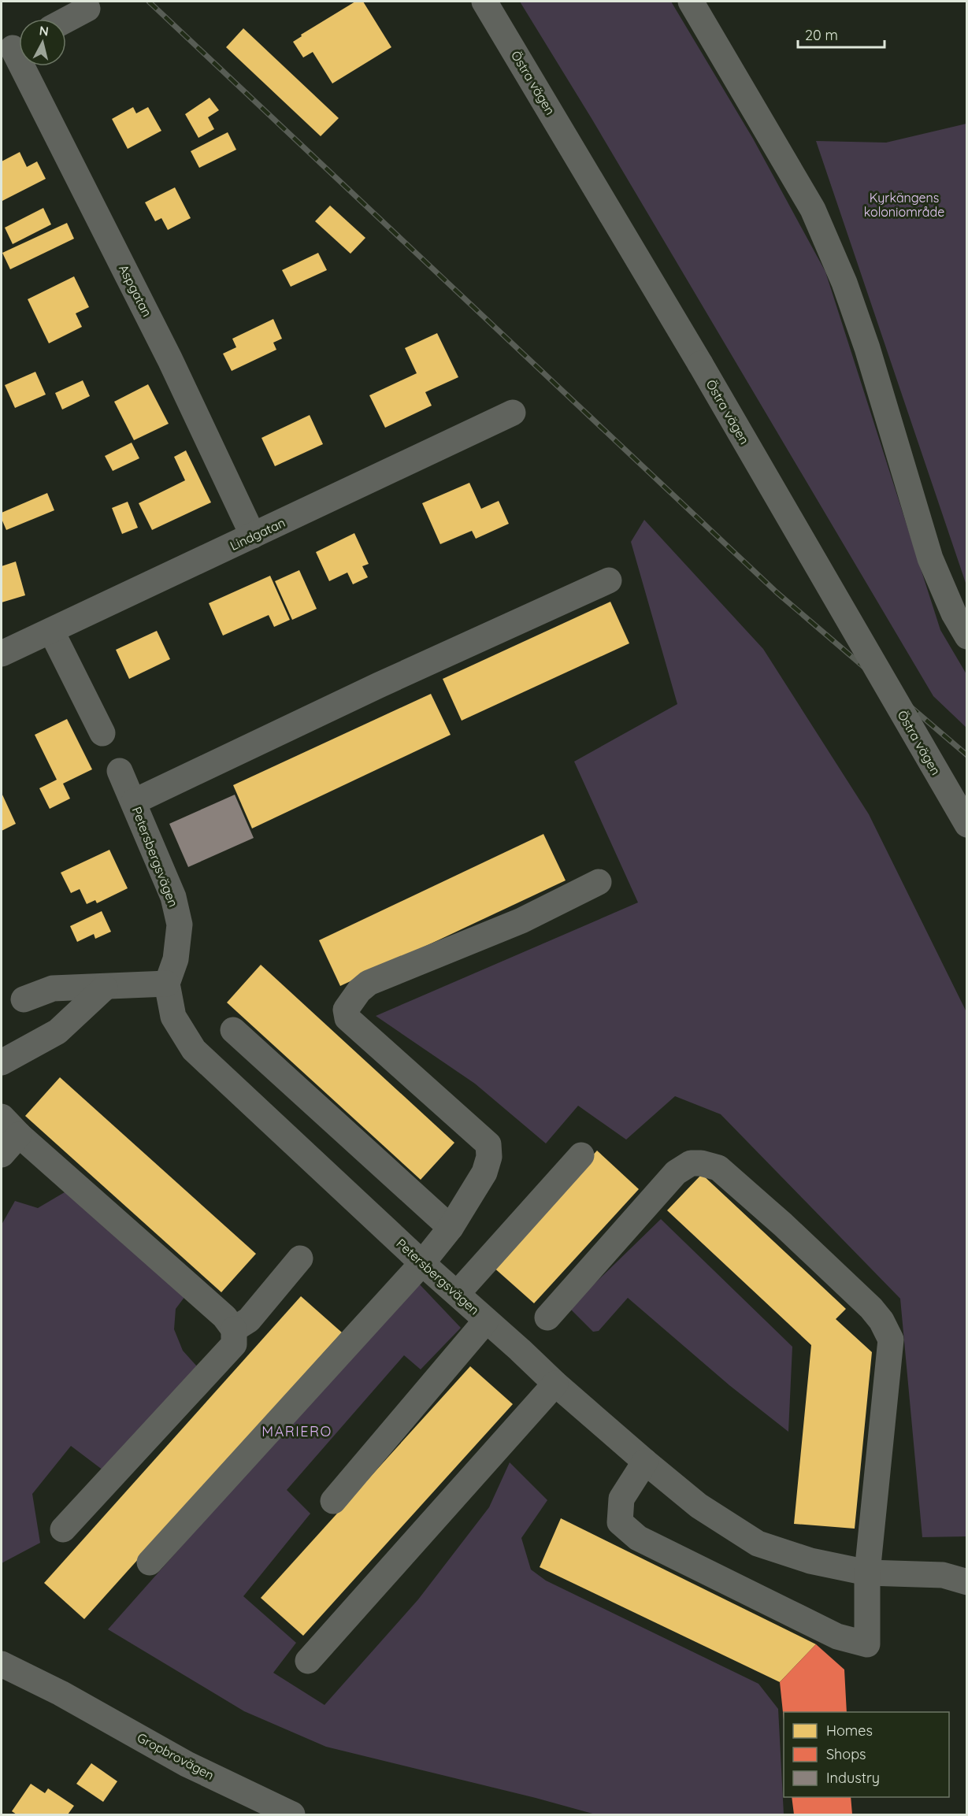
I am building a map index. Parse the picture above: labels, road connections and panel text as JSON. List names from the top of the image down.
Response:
{
  "streets": {
    "street": [
      "Östra vägen",
      "Aspgatan",
      "Lindgatan",
      "Petersbergsvägen",
      "Gropbrovägen"
    ]
  },
  "crossings": [
    ["Aspgatan", "Lindgatan"]
  ],
  "districts": ["MARIERO"],
  "parks": ["Kyrkängens koloniområde"],
  "legend": ["Homes", "Shops", "Industry"],
  "scale_bar": "20 m",
  "north": "top"
}
